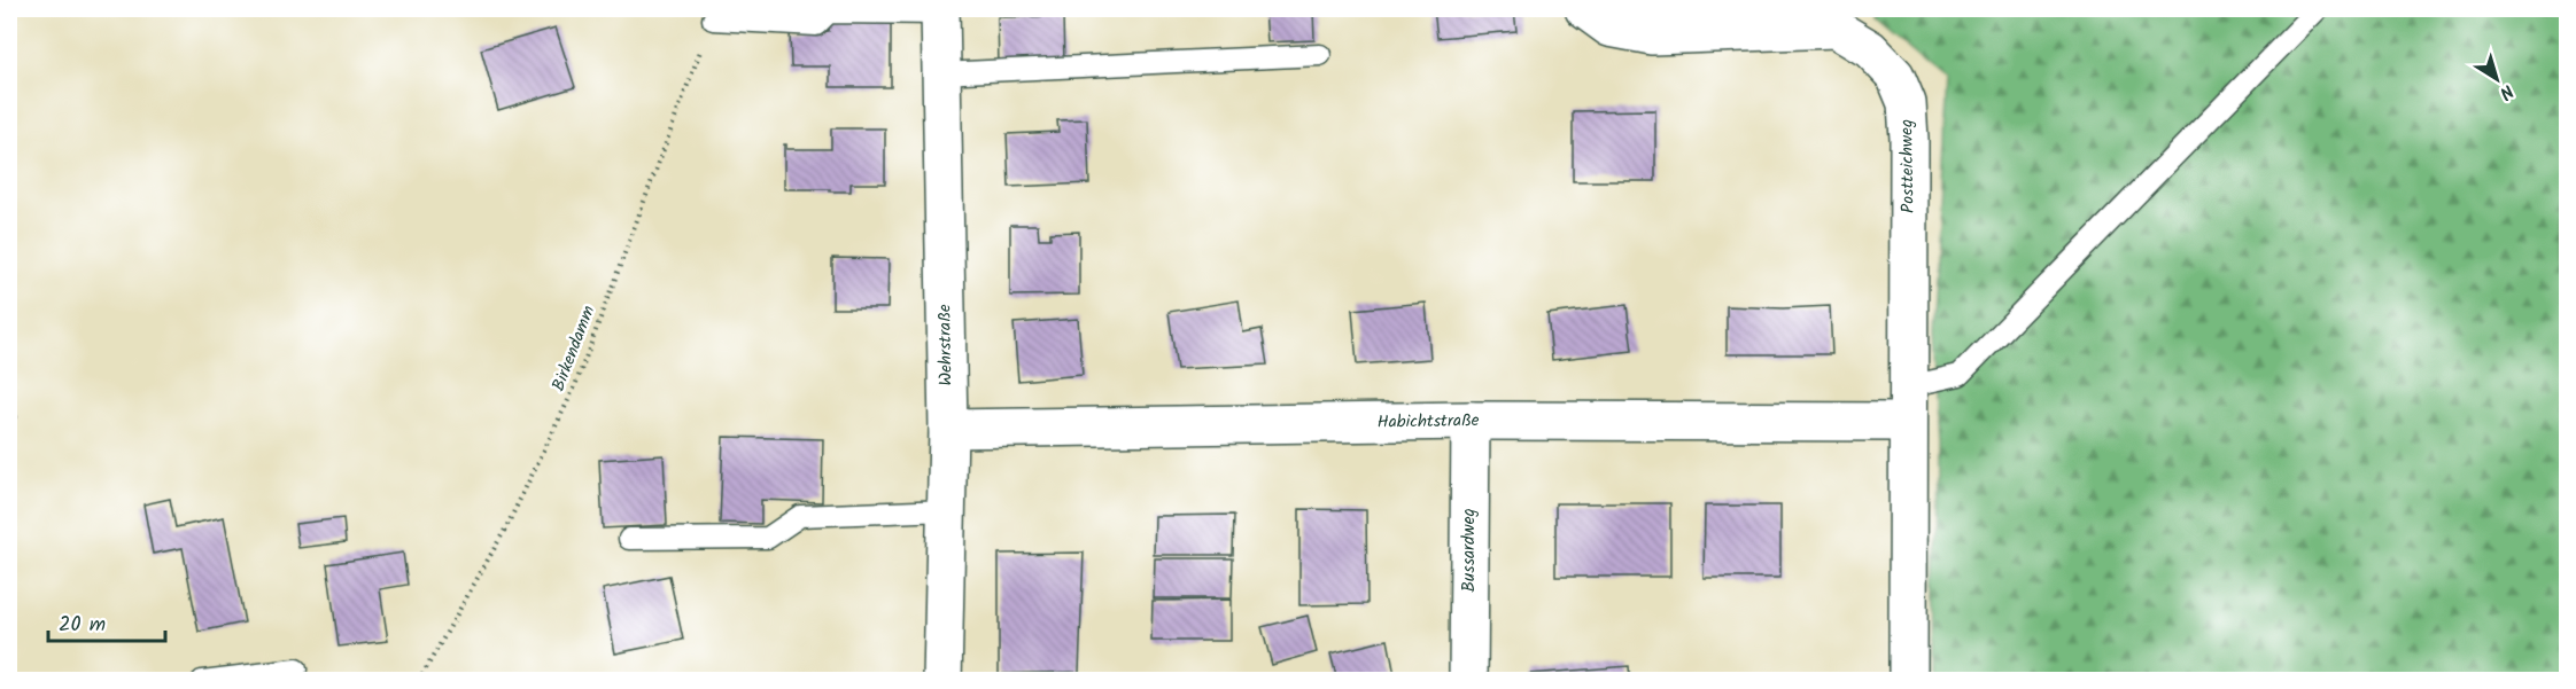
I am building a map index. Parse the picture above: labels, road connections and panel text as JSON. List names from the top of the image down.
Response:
{
  "streets": {
    "street": [
      "Postteichweg",
      "Wehrstraße",
      "Habichtstraße",
      "Bussardweg"
    ],
    "path": ["Birkendamm"]
  },
  "crossings": [
    ["Postteichweg", "Habichtstraße"],
    ["Wehrstraße", "Habichtstraße"],
    ["Habichtstraße", "Bussardweg"]
  ],
  "scale_bar": "20 m",
  "north": "bottom right"
}
